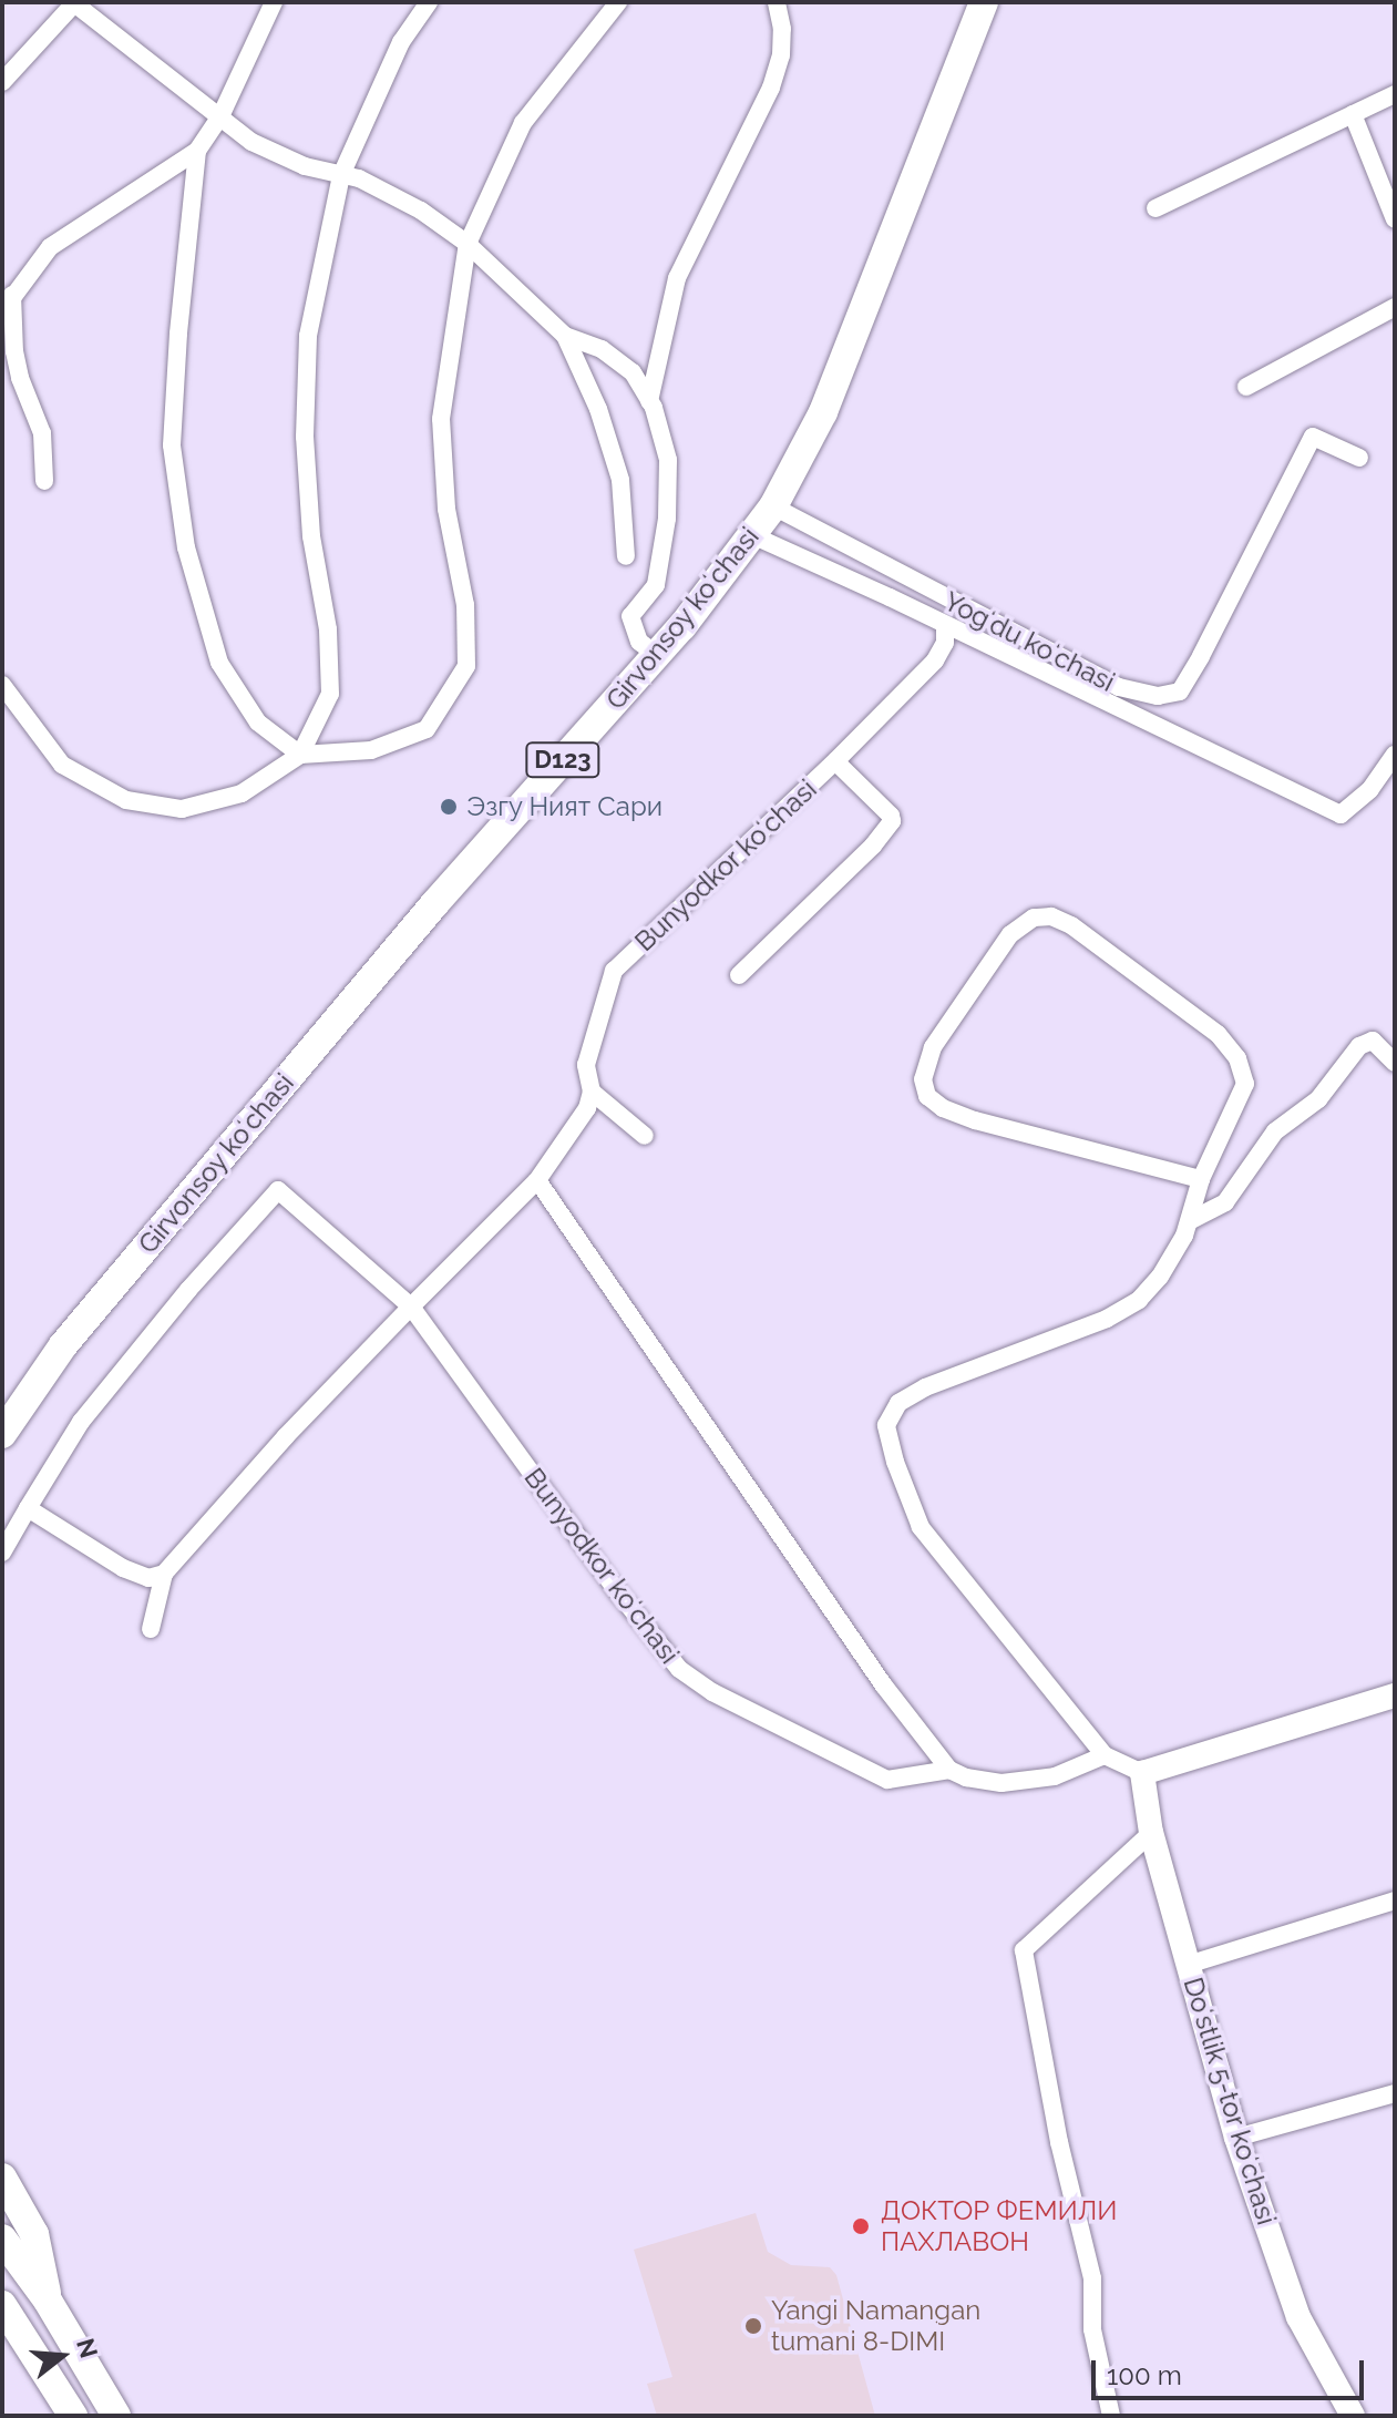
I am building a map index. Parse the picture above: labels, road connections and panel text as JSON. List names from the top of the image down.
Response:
{
  "streets": {
    "main road": ["Girvonsoy koʻchasi", "D123"],
    "street": ["Yogʻdu koʻchasi", "Bunyodkor koʻchasi", "Doʻstlik 5-tor koʻchasi"]
  },
  "crossings": [
    ["Girvonsoy koʻchasi", "Yogʻdu koʻchasi"],
    ["Yogʻdu koʻchasi", "Bunyodkor koʻchasi"]
  ],
  "places": ["Эзгу Ният Сари", "ДОКТОР ФЕМИЛИ ПАХЛАВОН", "Yangi Namangan tumani 8-DIMI"],
  "scale_bar": "100 m",
  "north": "right"
}
